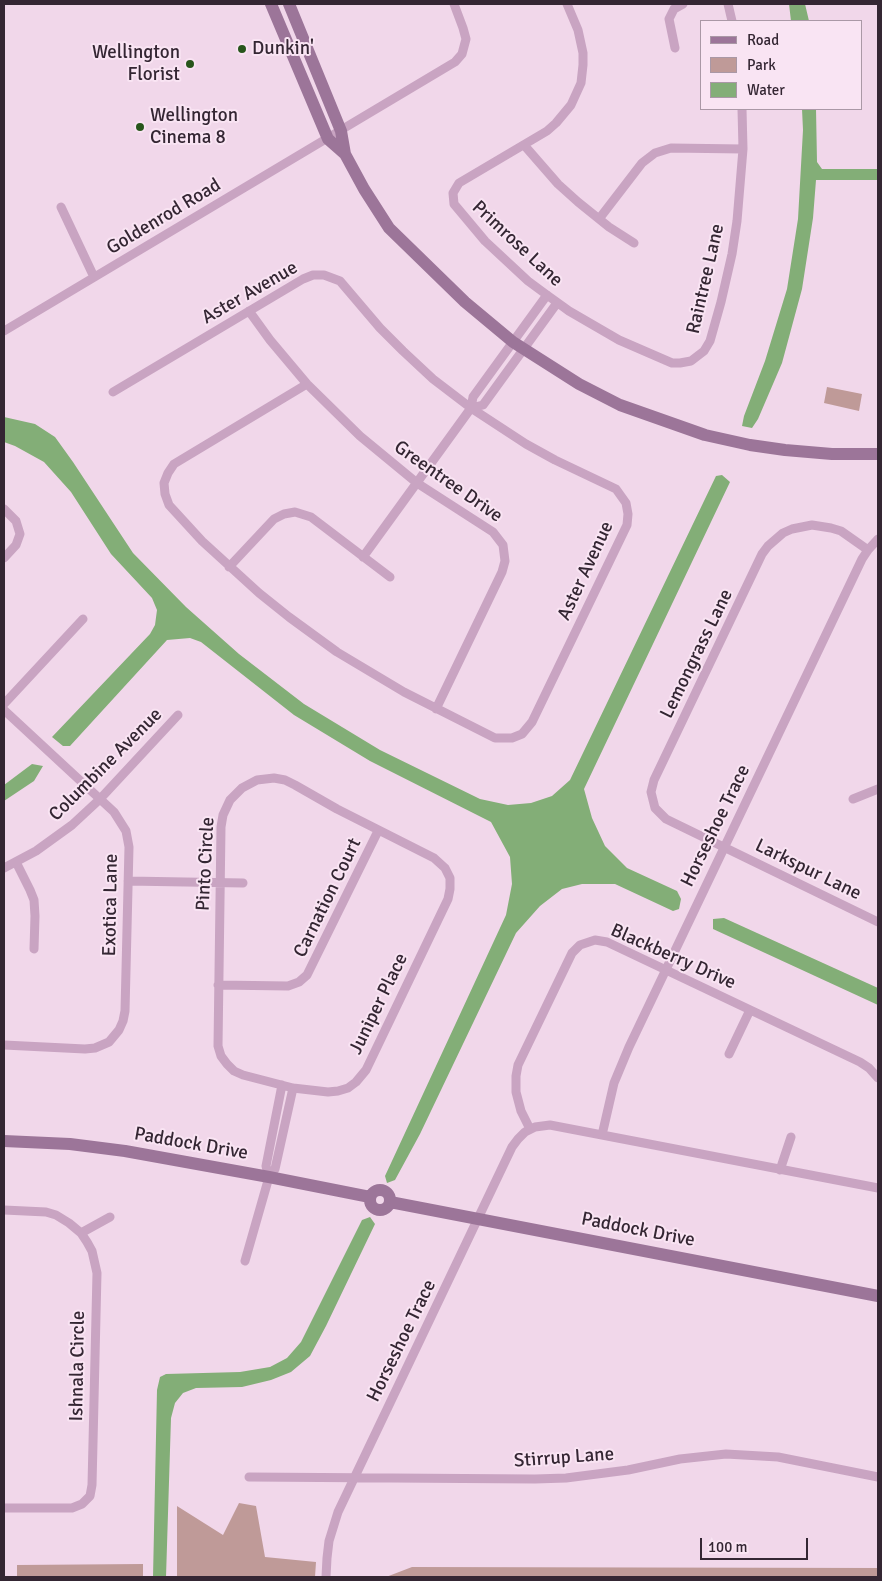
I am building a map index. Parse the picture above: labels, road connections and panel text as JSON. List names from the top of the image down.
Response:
{
  "streets": {
    "street": [
      "Goldenrod Road",
      "Primrose Lane",
      "Raintree Lane",
      "Aster Avenue",
      "Greentree Drive",
      "Lemongrass Lane",
      "Columbine Avenue",
      "Horseshoe Trace",
      "Pinto Circle",
      "Larkspur Lane",
      "Carnation Court",
      "Exotica Lane",
      "Blackberry Drive",
      "Juniper Place",
      "Paddock Drive",
      "Ishnala Circle",
      "Stirrup Lane"
    ]
  },
  "crossings": [
    ["Primrose Lane", "Raintree Lane"],
    ["Aster Avenue", "Greentree Drive"],
    ["Lemongrass Lane", "Horseshoe Trace"],
    ["Lemongrass Lane", "Larkspur Lane"],
    ["Columbine Avenue", "Exotica Lane"],
    ["Horseshoe Trace", "Larkspur Lane"],
    ["Horseshoe Trace", "Blackberry Drive"],
    ["Horseshoe Trace", "Paddock Drive"],
    ["Horseshoe Trace", "Stirrup Lane"],
    ["Pinto Circle", "Carnation Court"],
    ["Pinto Circle", "Juniper Place"]
  ],
  "places": ["Dunkin'", "Wellington Florist", "Wellington Cinema 8"],
  "legend": ["Road", "Park", "Water"],
  "scale_bar": "100 m"
}
